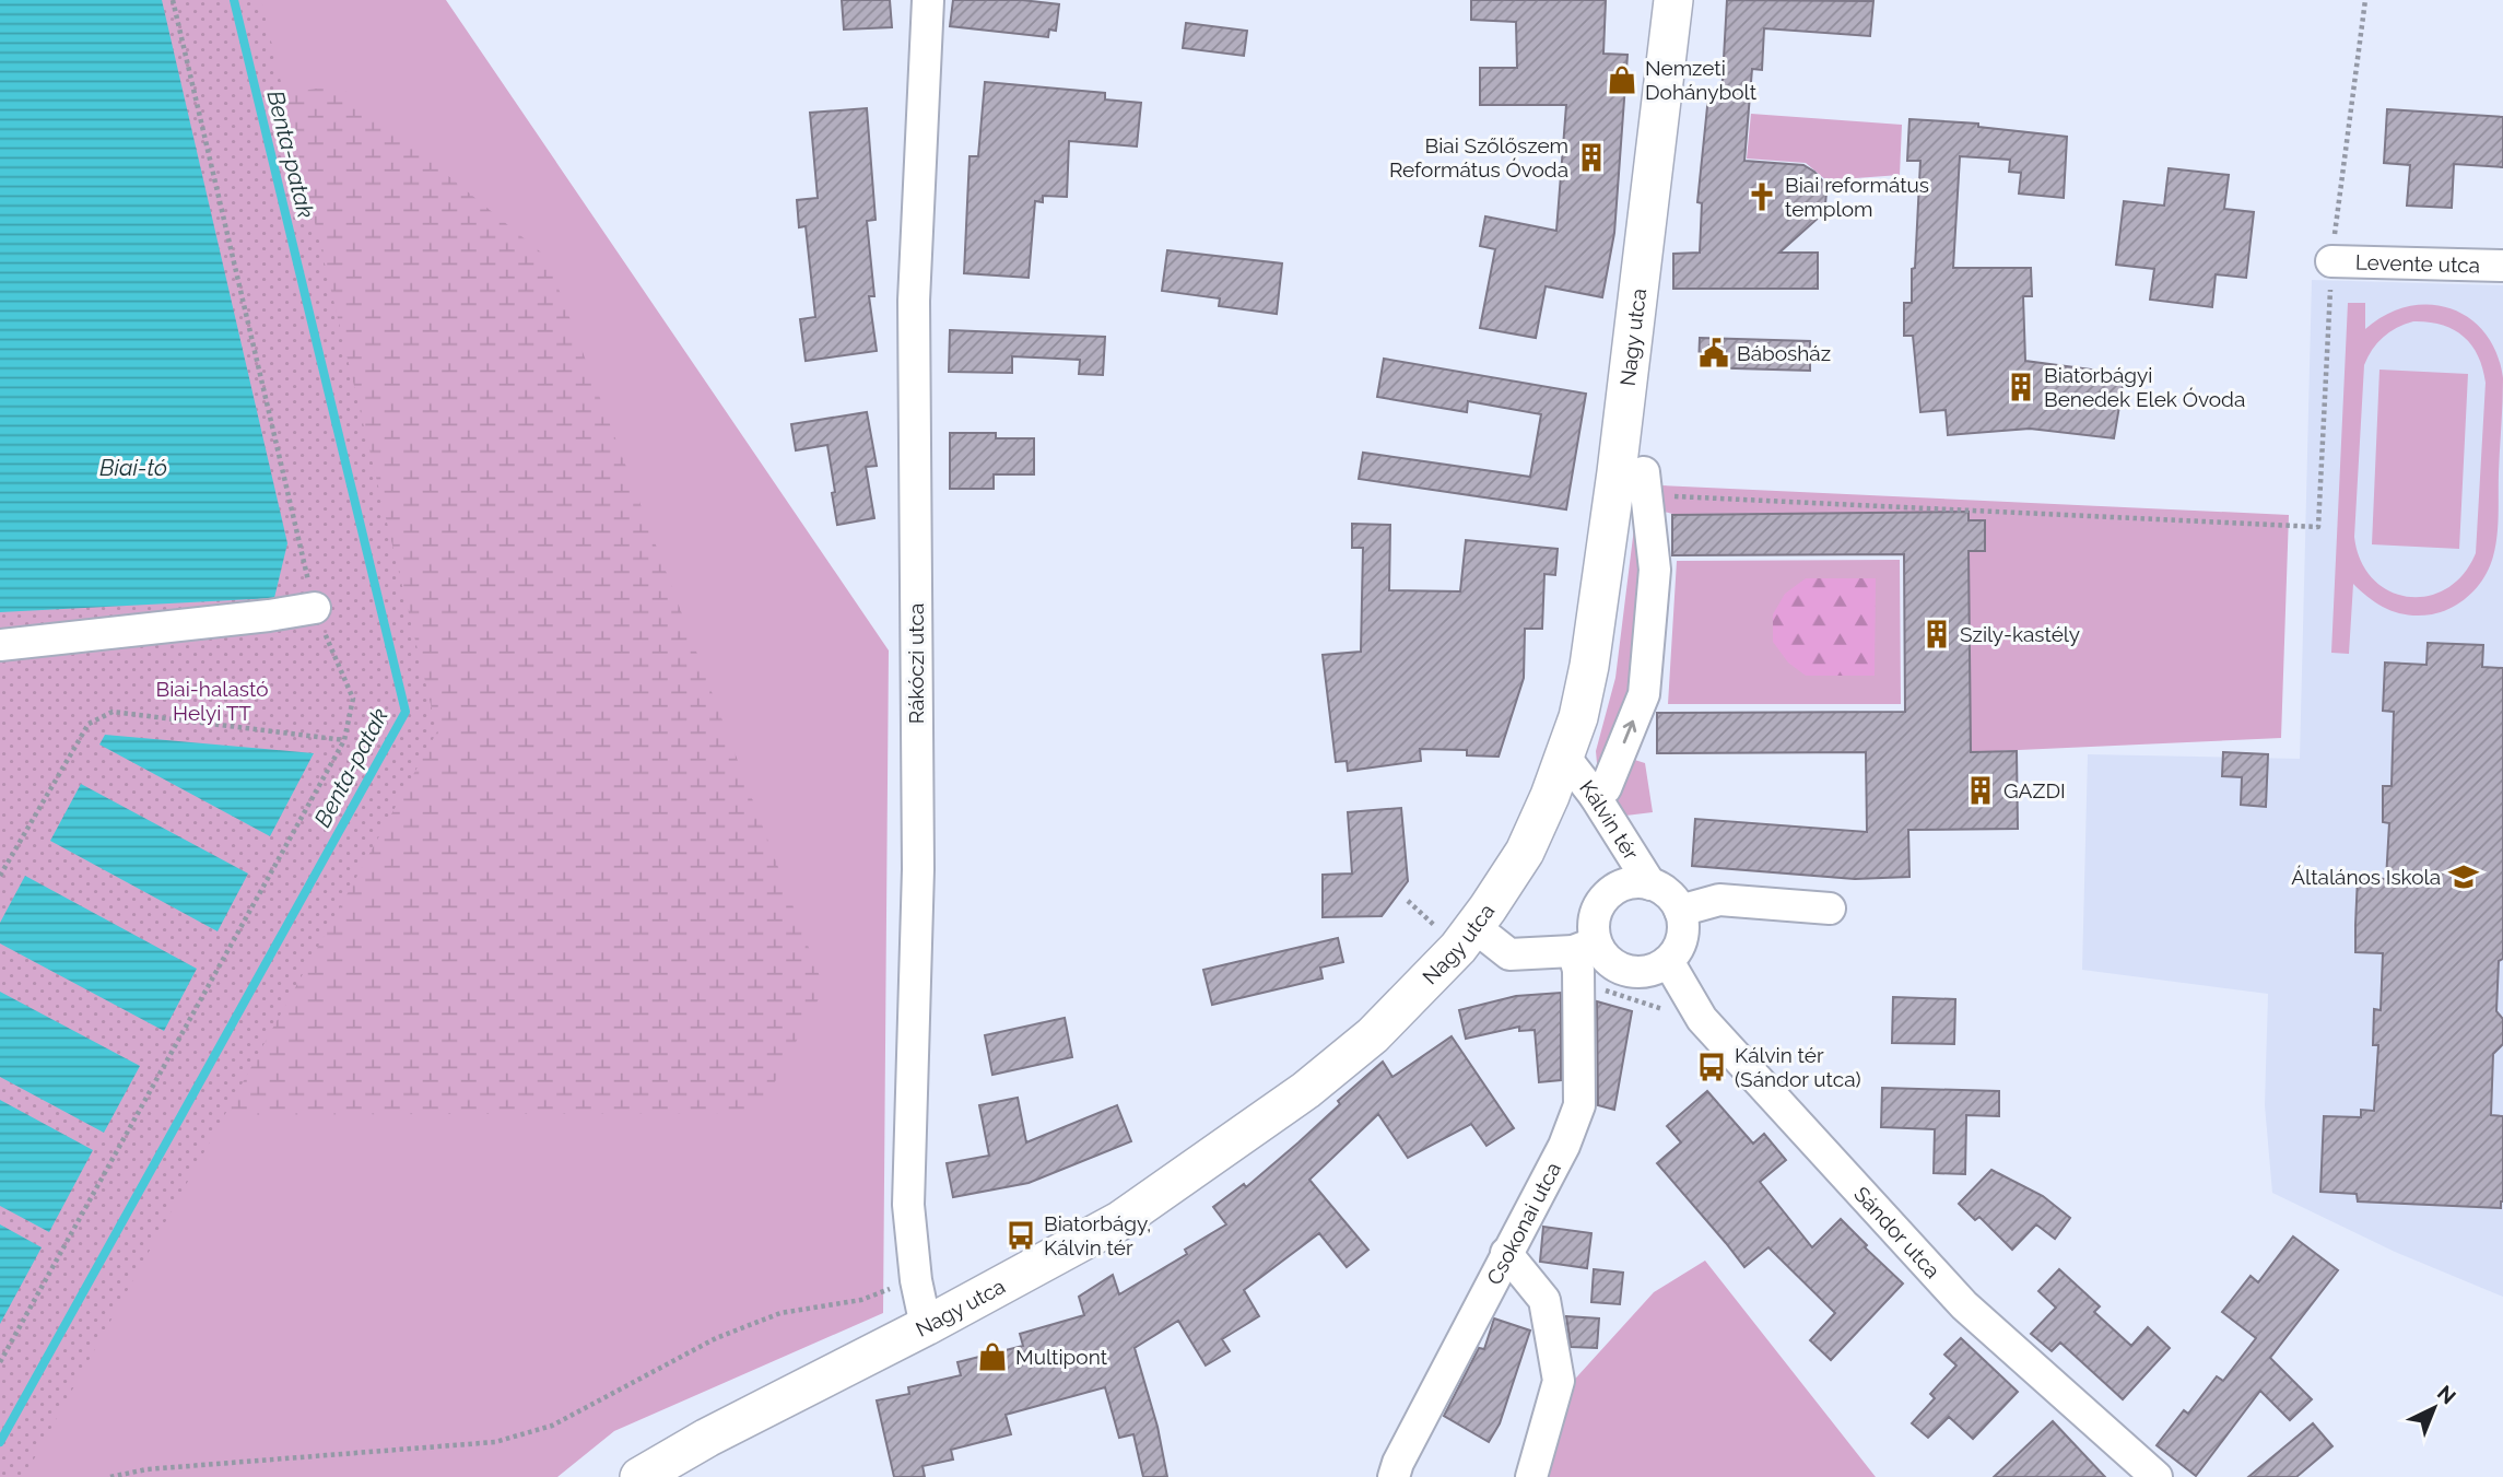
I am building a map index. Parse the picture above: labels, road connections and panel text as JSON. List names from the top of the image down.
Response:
{
  "streets": {
    "main road": ["Nagy utca"],
    "street": [
      "Levente utca",
      "Rákóczi utca",
      "Kálvin tér",
      "Csokonai utca",
      "Sándor utca"
    ]
  },
  "crossings": [
    ["Nagy utca", "Rákóczi utca"],
    ["Nagy utca", "Kálvin tér"],
    ["Kálvin tér", "Csokonai utca"],
    ["Kálvin tér", "Sándor utca"],
    ["Csokonai utca", "Sándor utca"]
  ],
  "water": ["Benta-patak", "Biai-tó"],
  "parks": ["Biai-halastó Helyi TT"],
  "places": {
    "shop": ["Nemzeti Dohánybolt", "Multipont"],
    "building": [
      "Biai Szőlőszem Református Óvoda",
      "Biatorbágyi Benedek Elek Óvoda",
      "Szily-kastély",
      "GAZDI"
    ],
    "church": ["Biai református templom"],
    "public building": ["Bábosház"],
    "school or university": ["Általános Iskola"],
    "bus stop": ["Kálvin tér (Sándor utca)", "Biatorbágy, Kálvin tér"]
  },
  "north": "top right"
}
